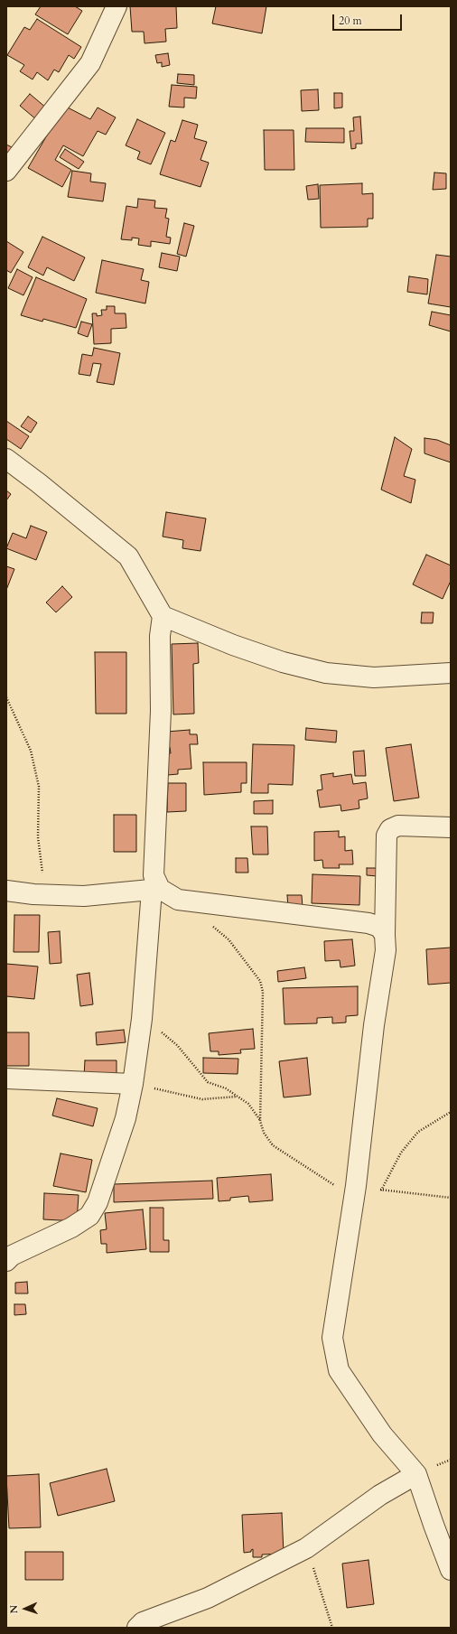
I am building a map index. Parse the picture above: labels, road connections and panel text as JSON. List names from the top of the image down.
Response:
{
  "scale_bar": "20 m",
  "north": "left"
}
